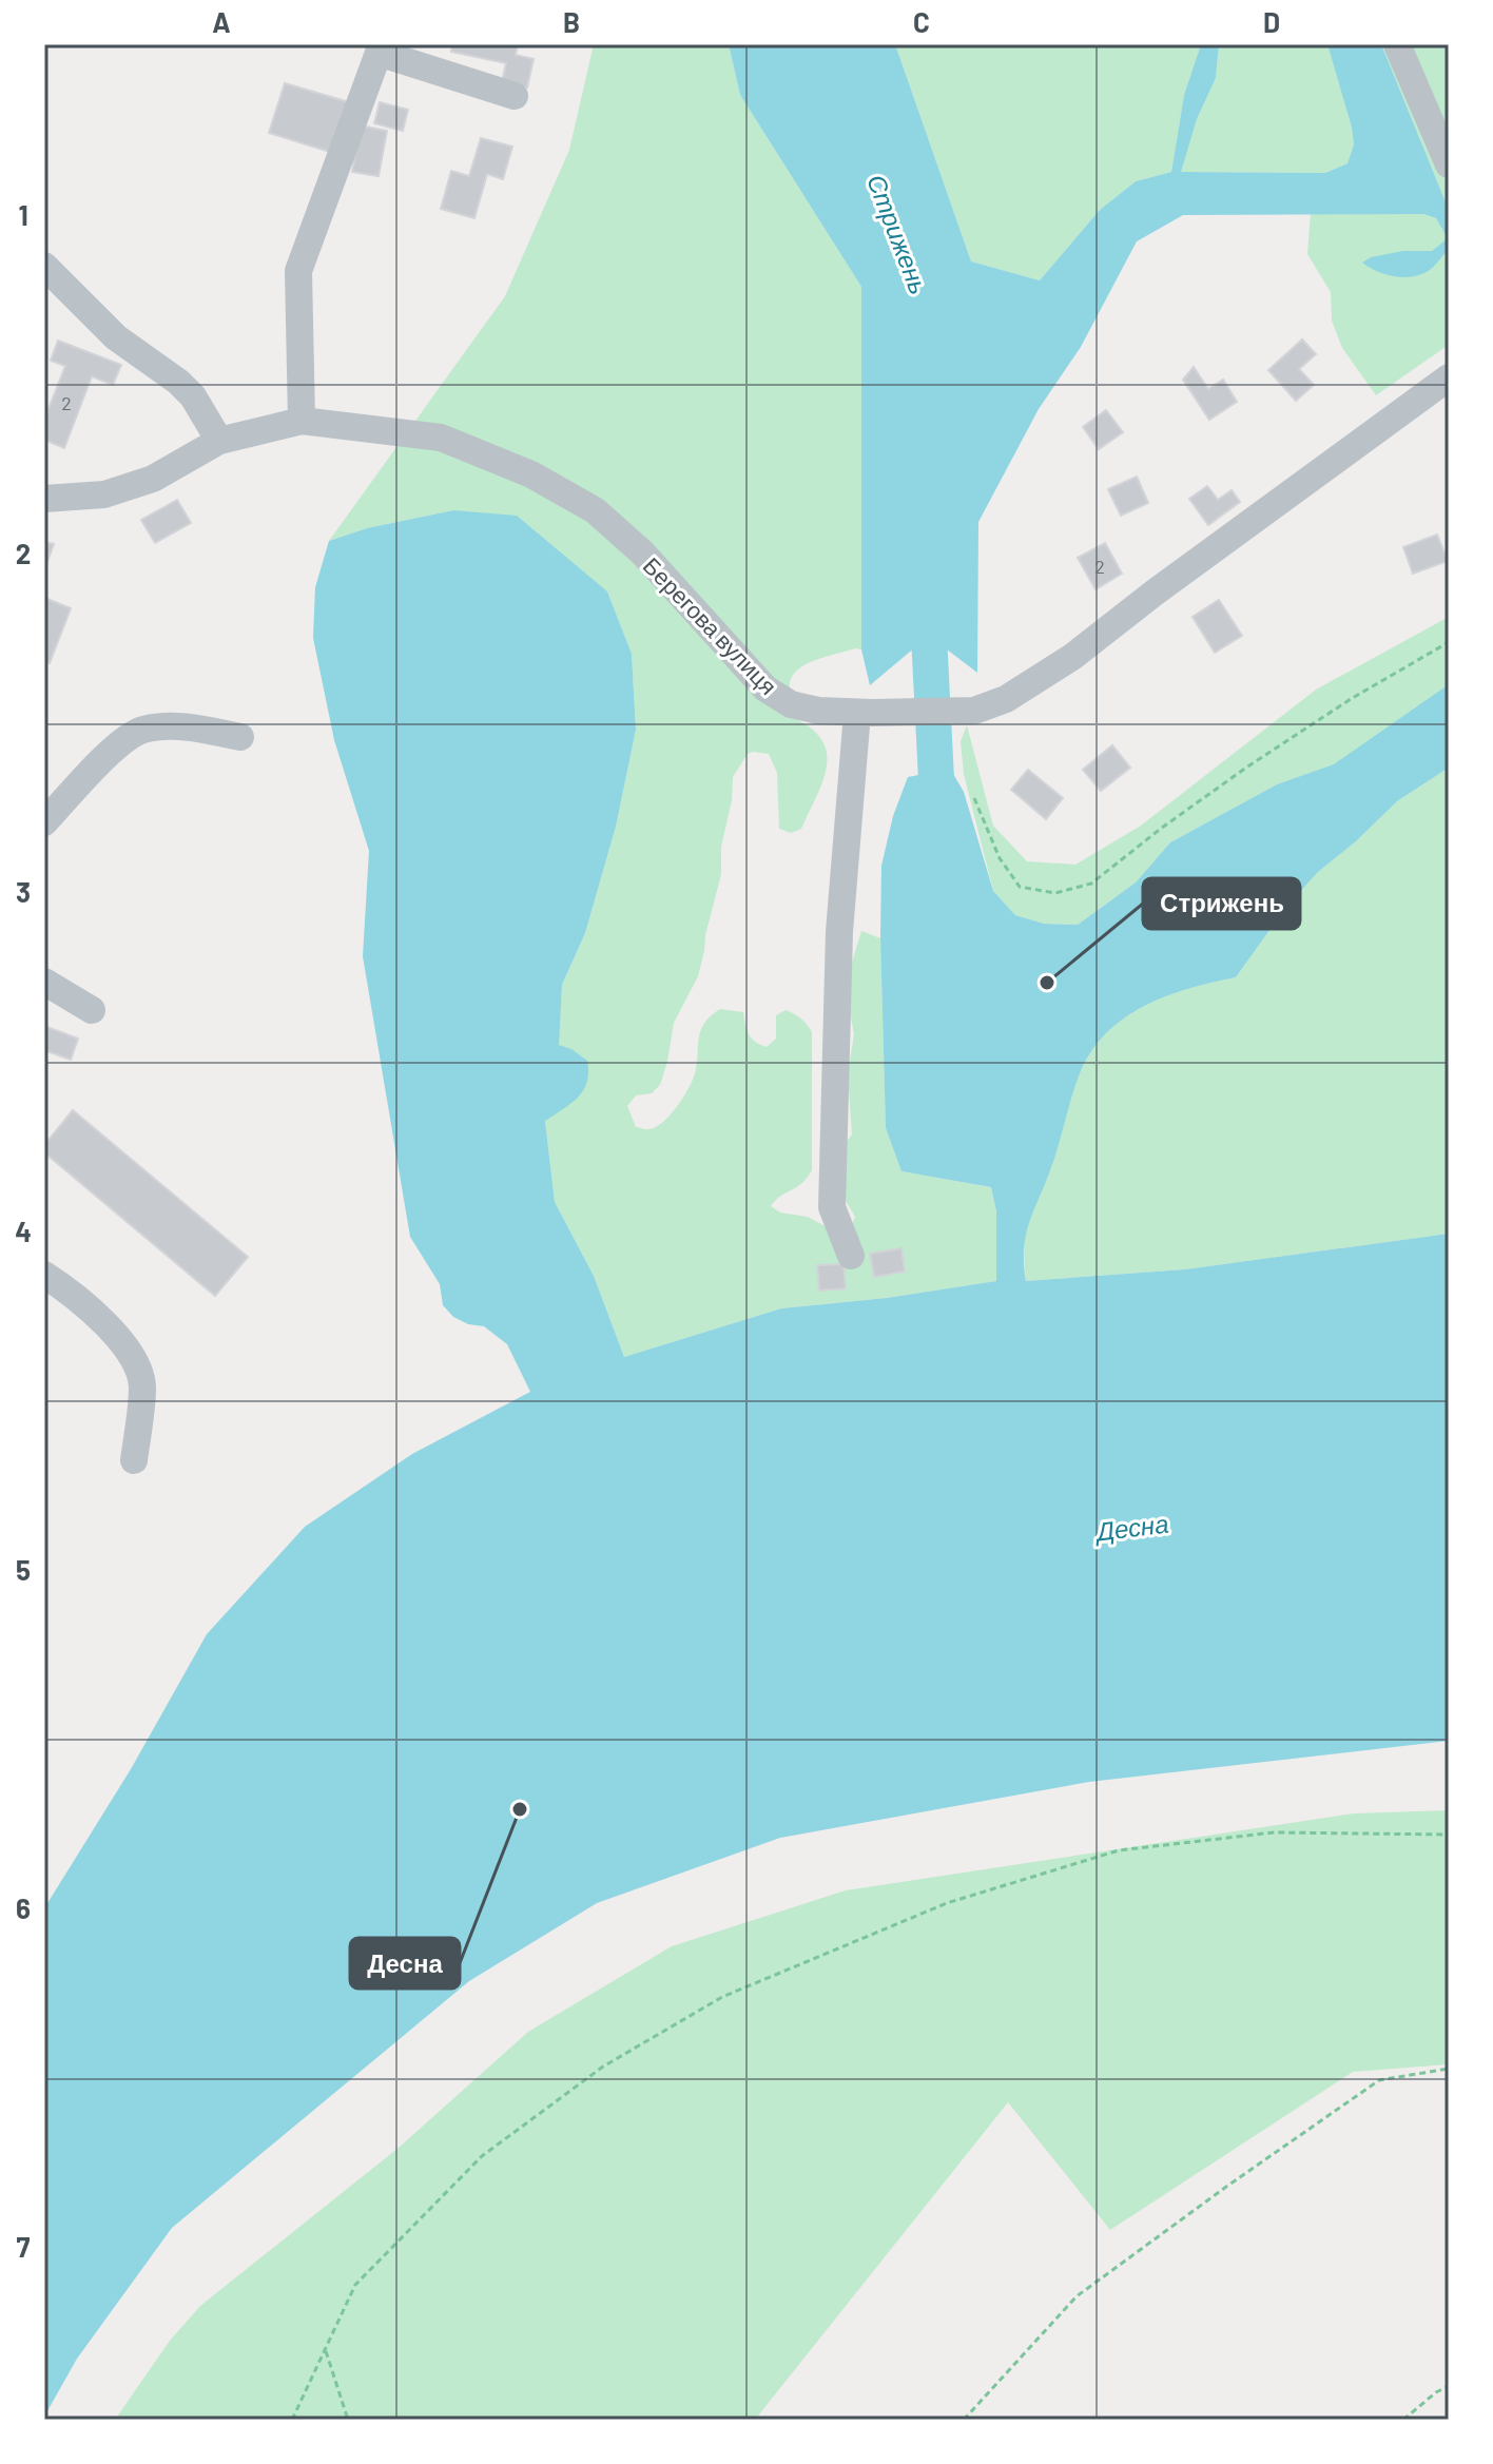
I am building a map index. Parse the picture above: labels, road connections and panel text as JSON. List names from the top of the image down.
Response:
{
  "streets": {
    "street": ["Берегова вулиця"]
  },
  "water": ["Стрижень", "Десна"],
  "places": ["Стрижень", "Десна"],
  "house_numbers": ["2", "2"],
  "grid": {
    "columns": [
      "A",
      "B",
      "C",
      "D"
    ],
    "rows": [
      "1",
      "2",
      "3",
      "4",
      "5",
      "6",
      "7"
    ]
  }
}
